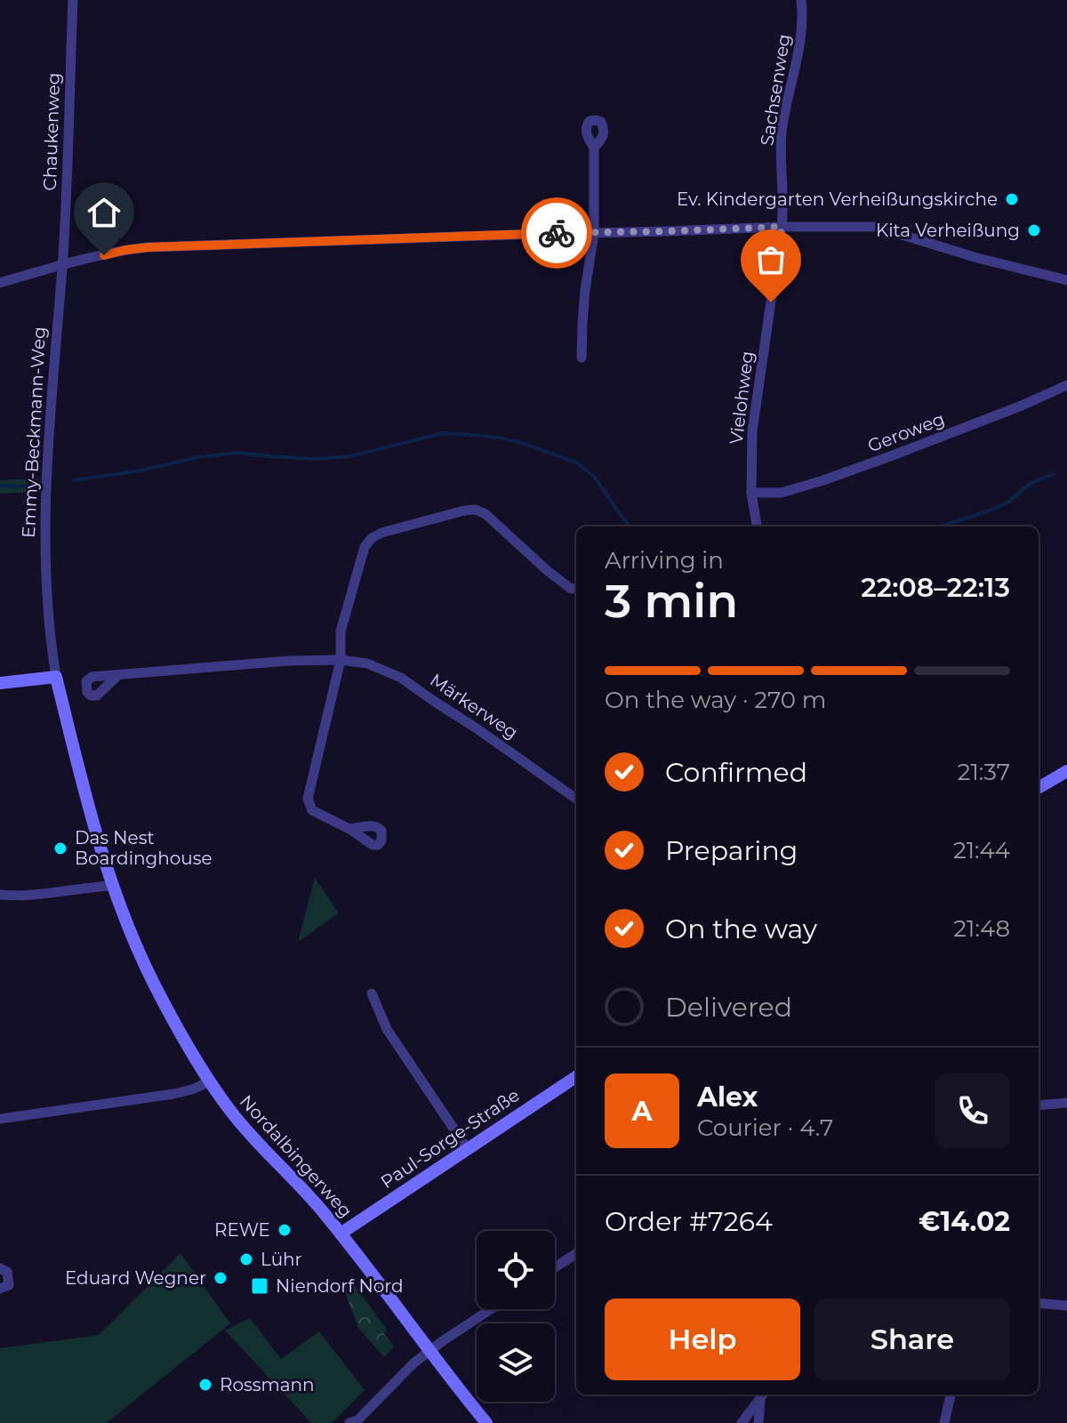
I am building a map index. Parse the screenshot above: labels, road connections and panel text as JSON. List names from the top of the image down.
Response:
{
  "streets": {
    "street": [
      "Sachsenweg",
      "Chaukenweg",
      "Vielohweg",
      "Emmy-Beckmann-Weg",
      "Geroweg",
      "Märkerweg",
      "Paul-Sorge-Straße",
      "Nordalbingerweg"
    ]
  },
  "crossings": [
    ["Sachsenweg", "Vielohweg"],
    ["Chaukenweg", "Emmy-Beckmann-Weg"],
    ["Vielohweg", "Geroweg"],
    ["Emmy-Beckmann-Weg", "Nordalbingerweg"],
    ["Paul-Sorge-Straße", "Nordalbingerweg"]
  ],
  "places": {
    "other": [
      "Ev. Kindergarten Verheißungskirche",
      "Kita Verheißung",
      "Das Nest Boardinghouse",
      "REWE",
      "Lühr",
      "Eduard Wegner",
      "Rossmann"
    ],
    "transit": ["Niendorf Nord"]
  },
  "page": {
    "heading": ["3 min", "Arriving in", "22:08–22:13"],
    "panel": [
      "Alex",
      "Courier · 4.7",
      "Order #7264",
      "€14.02"
    ],
    "bar": "On the way · 270 m",
    "list": [
      ["Confirmed", "21:37"],
      ["Preparing", "21:44"],
      ["On the way", "21:48"],
      "Delivered"
    ],
    "round": "A",
    "buttons": ["Help", "Share"]
  }
}
